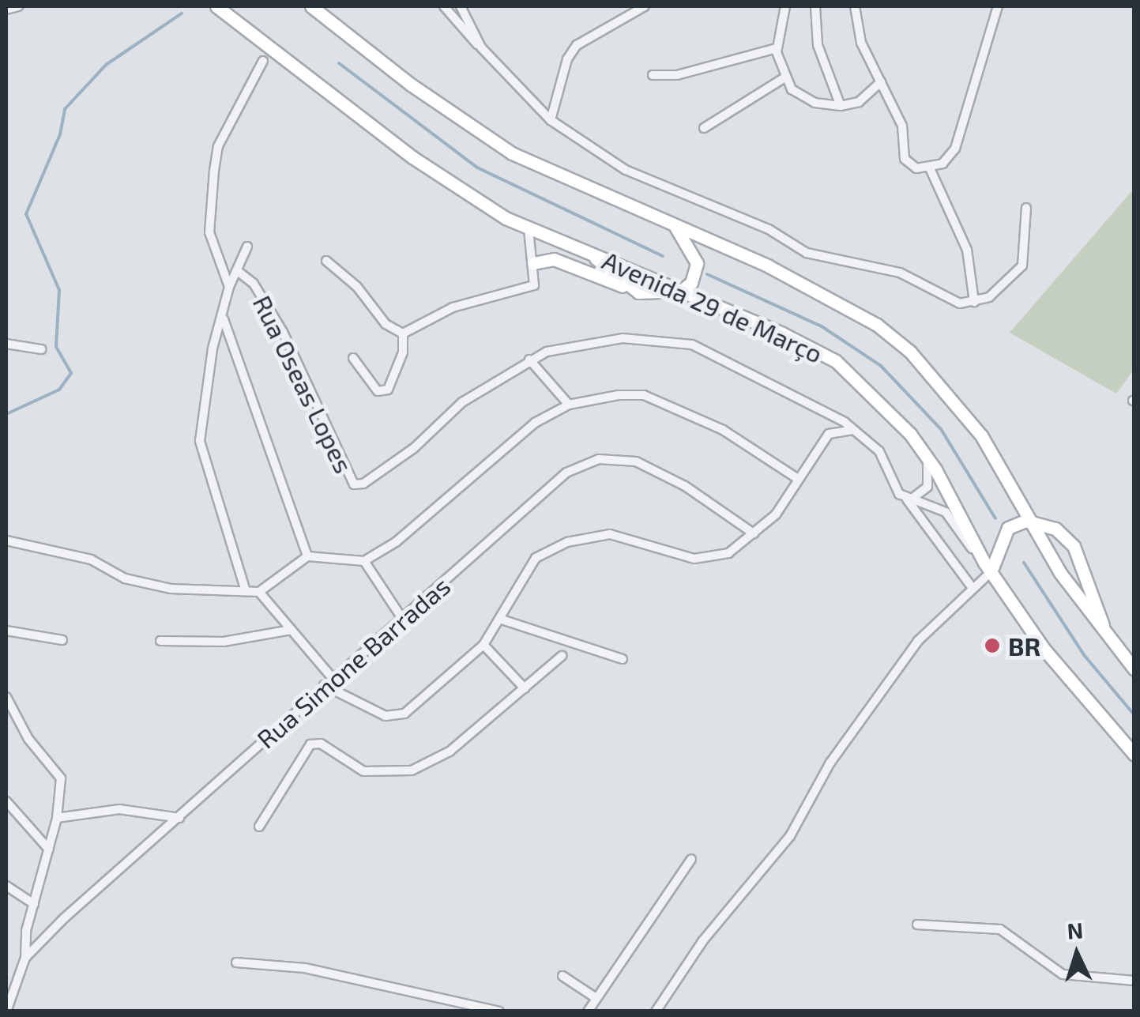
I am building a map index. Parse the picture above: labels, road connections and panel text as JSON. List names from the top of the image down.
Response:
{
  "streets": {
    "main road": ["Avenida 29 de Março"],
    "street": ["Rua Oseas Lopes", "Rua Simone Barradas"]
  },
  "places": ["BR"],
  "north": "top"
}
